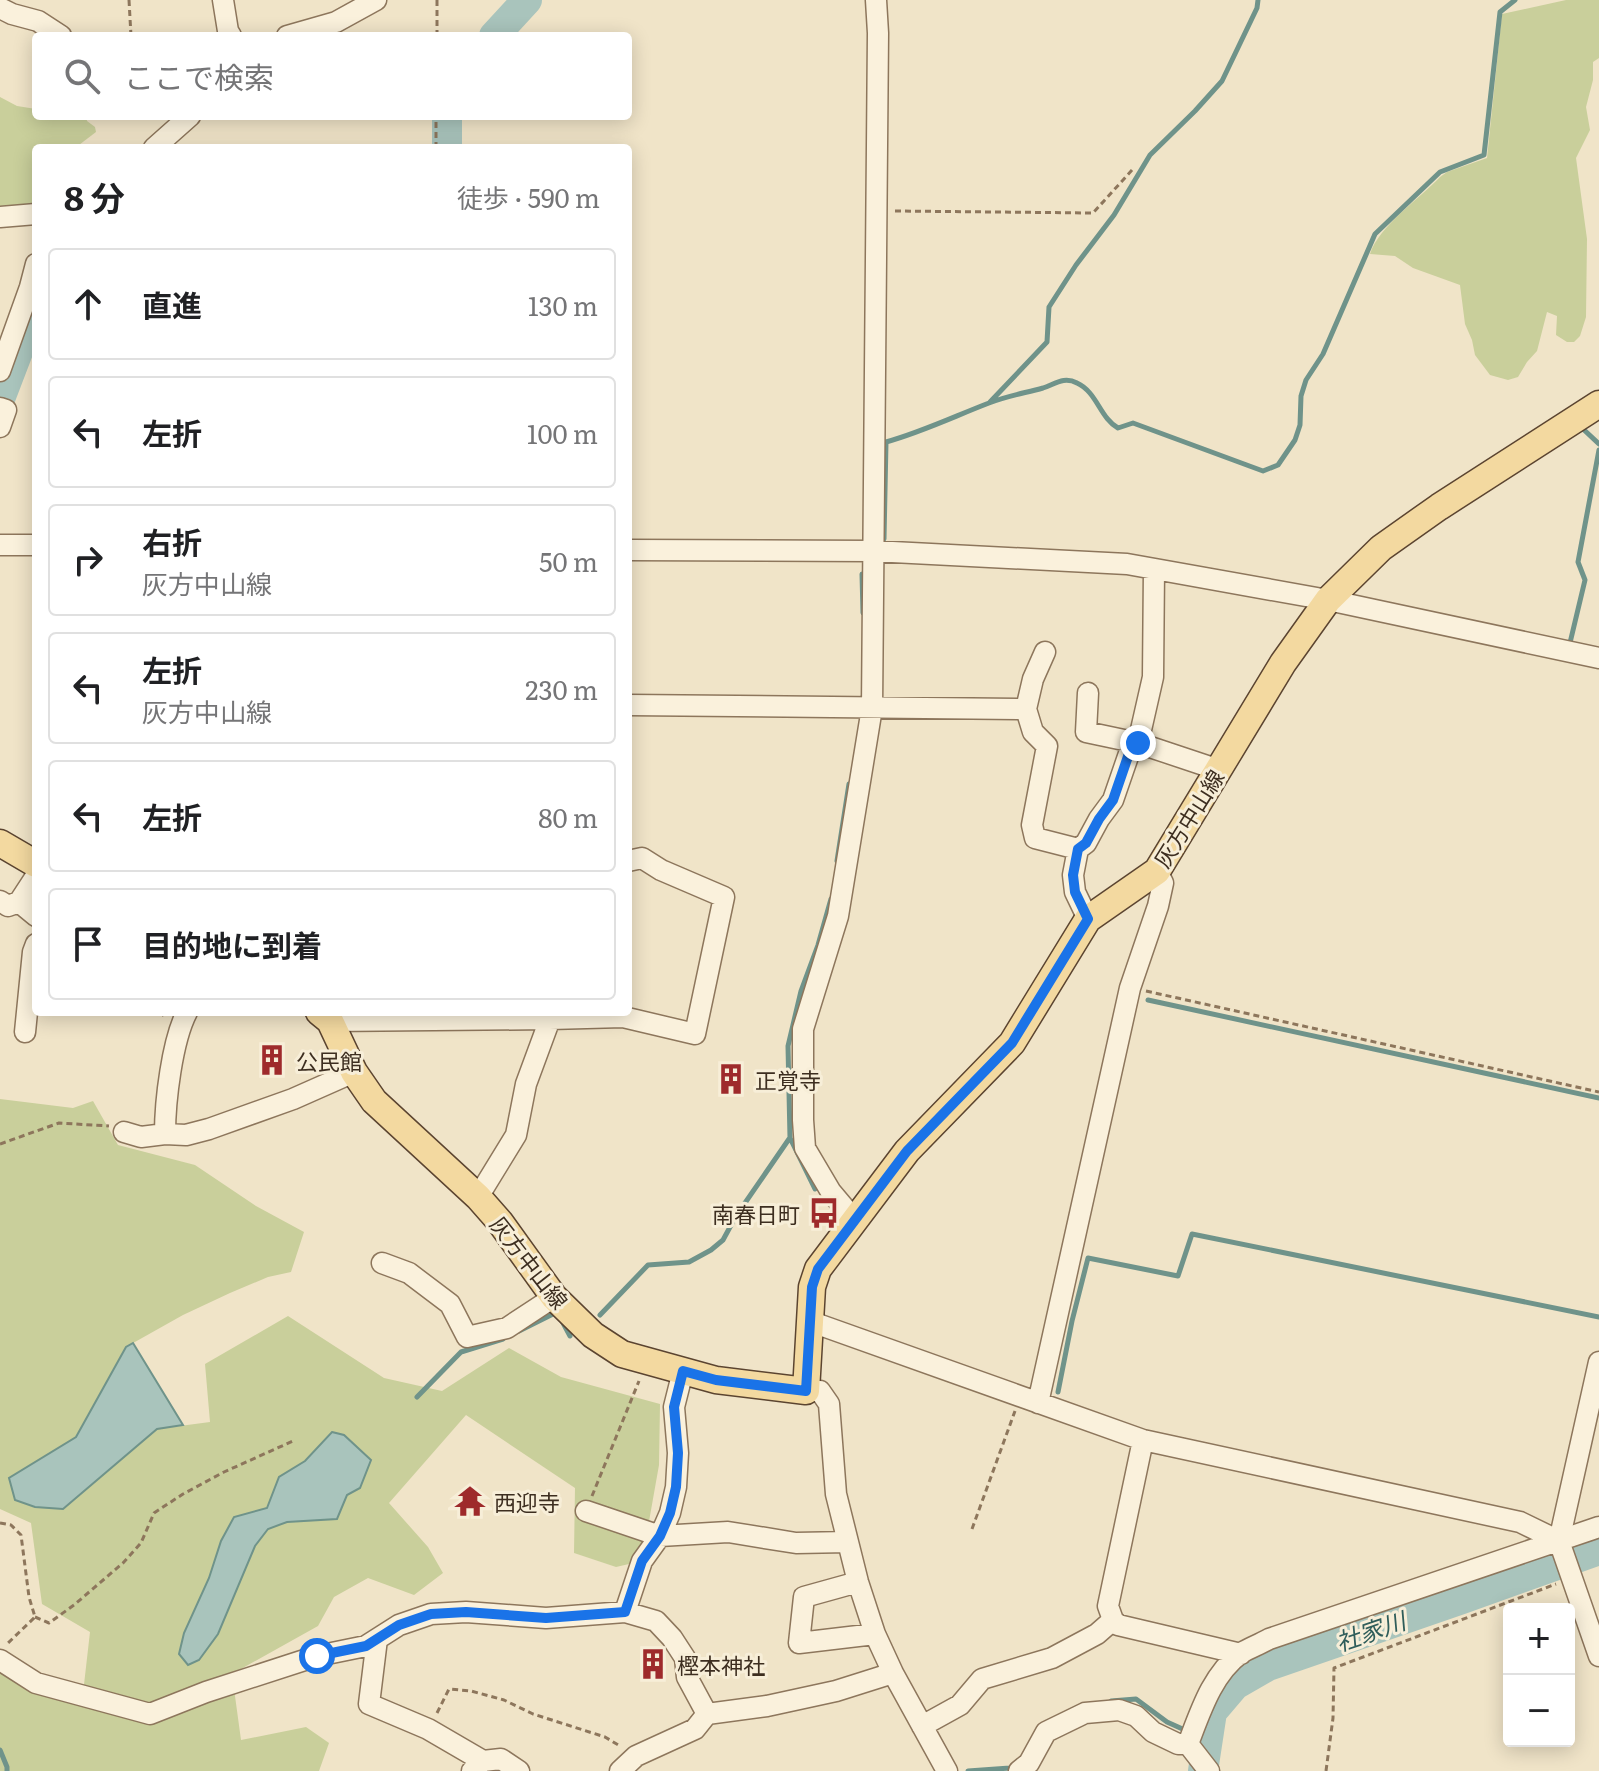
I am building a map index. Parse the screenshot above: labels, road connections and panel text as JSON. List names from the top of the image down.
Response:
{
  "streets": {
    "main road": ["灰方中山線"]
  },
  "water": ["社家川"],
  "places": {
    "building": ["公民館", "正覚寺", "樫本神社"],
    "bus stop": ["南春日町"],
    "temple": ["西迎寺"]
  },
  "page": {
    "search": "ここで検索",
    "heading": ["8 分", "徒歩 · 590 m"],
    "list": [
      ["直進", "130 m"],
      ["左折", "100 m"],
      ["右折", "灰方中山線", "50 m"],
      ["左折", "灰方中山線", "230 m"],
      ["左折", "80 m"],
      "目的地に到着"
    ],
    "map_buttons": ["+", "−"]
  }
}
